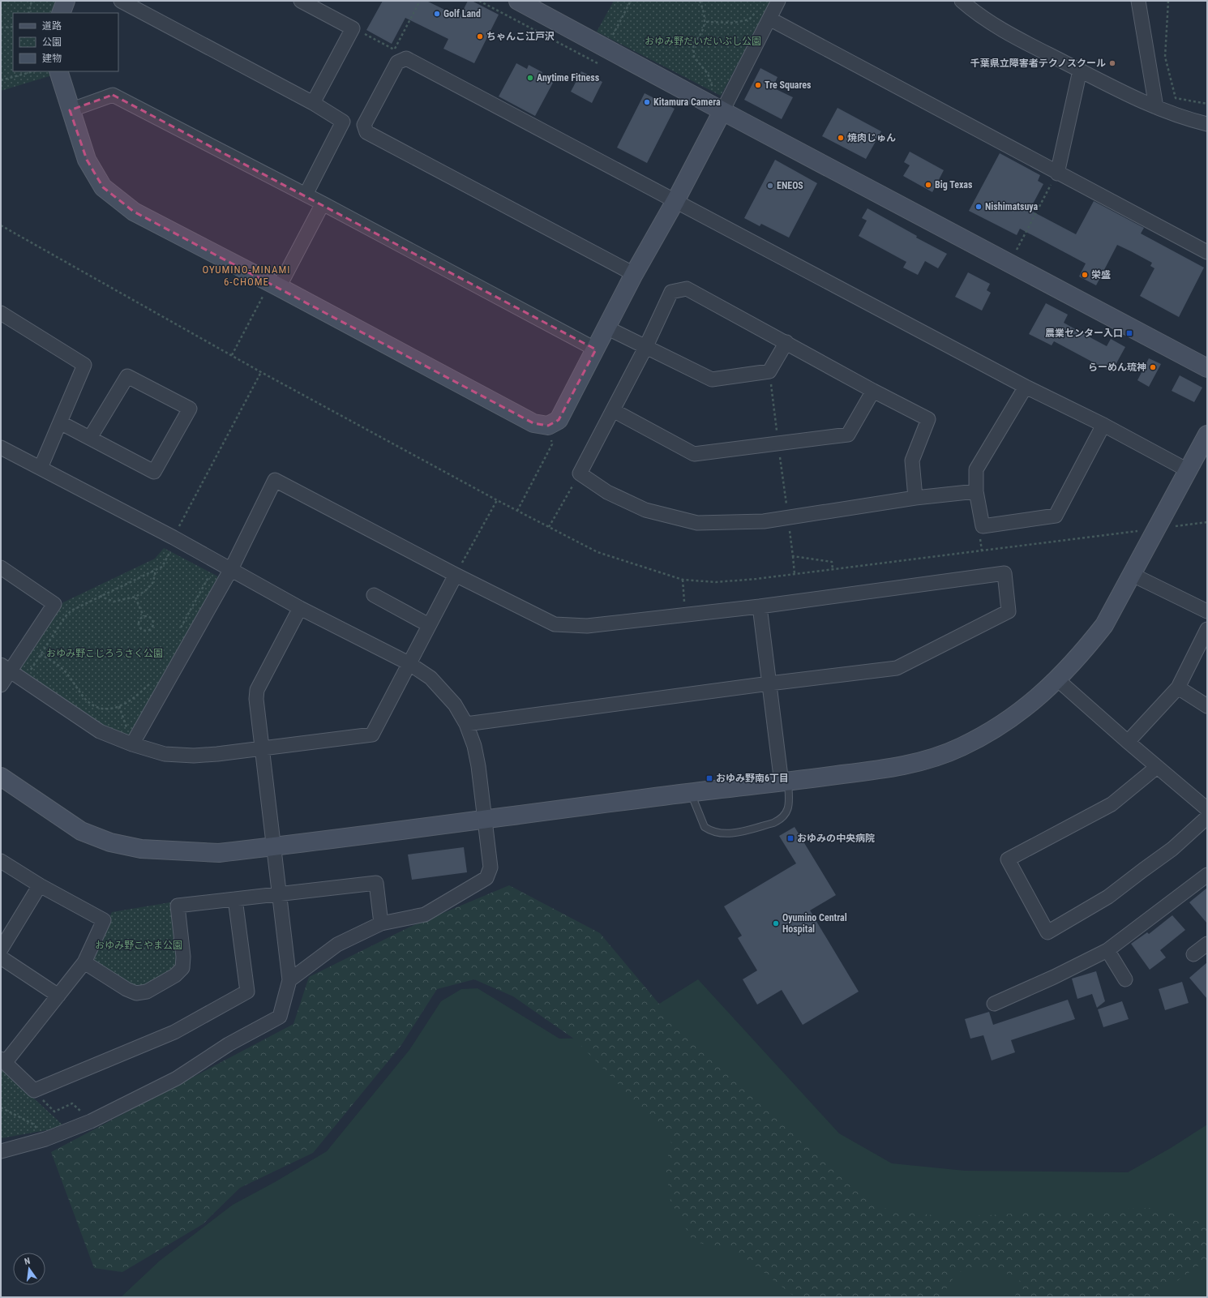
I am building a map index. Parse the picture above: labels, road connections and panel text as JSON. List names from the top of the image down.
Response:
{
  "districts": ["OYUMINO-MINAMI 6-CHOME"],
  "parks": ["おゆみ野だいだいぶし公園", "おゆみ野こじろうさく公園", "おゆみ野こやま公園"],
  "places": {
    "other": [
      "Golf Land",
      "ちゃんこ江戸沢",
      "千葉県立障害者テクノスクール",
      "Anytime Fitness",
      "Tre Squares",
      "Kitamura Camera",
      "焼肉じゅん",
      "Big Texas",
      "ENEOS",
      "Nishimatsuya",
      "栄盛",
      "らーめん琉神",
      "Oyumino Central Hospital"
    ],
    "transit": ["農業センター入口", "おゆみ野南6丁目", "おゆみの中央病院"]
  },
  "legend": ["道路", "公園", "建物"],
  "north": "top"
}
